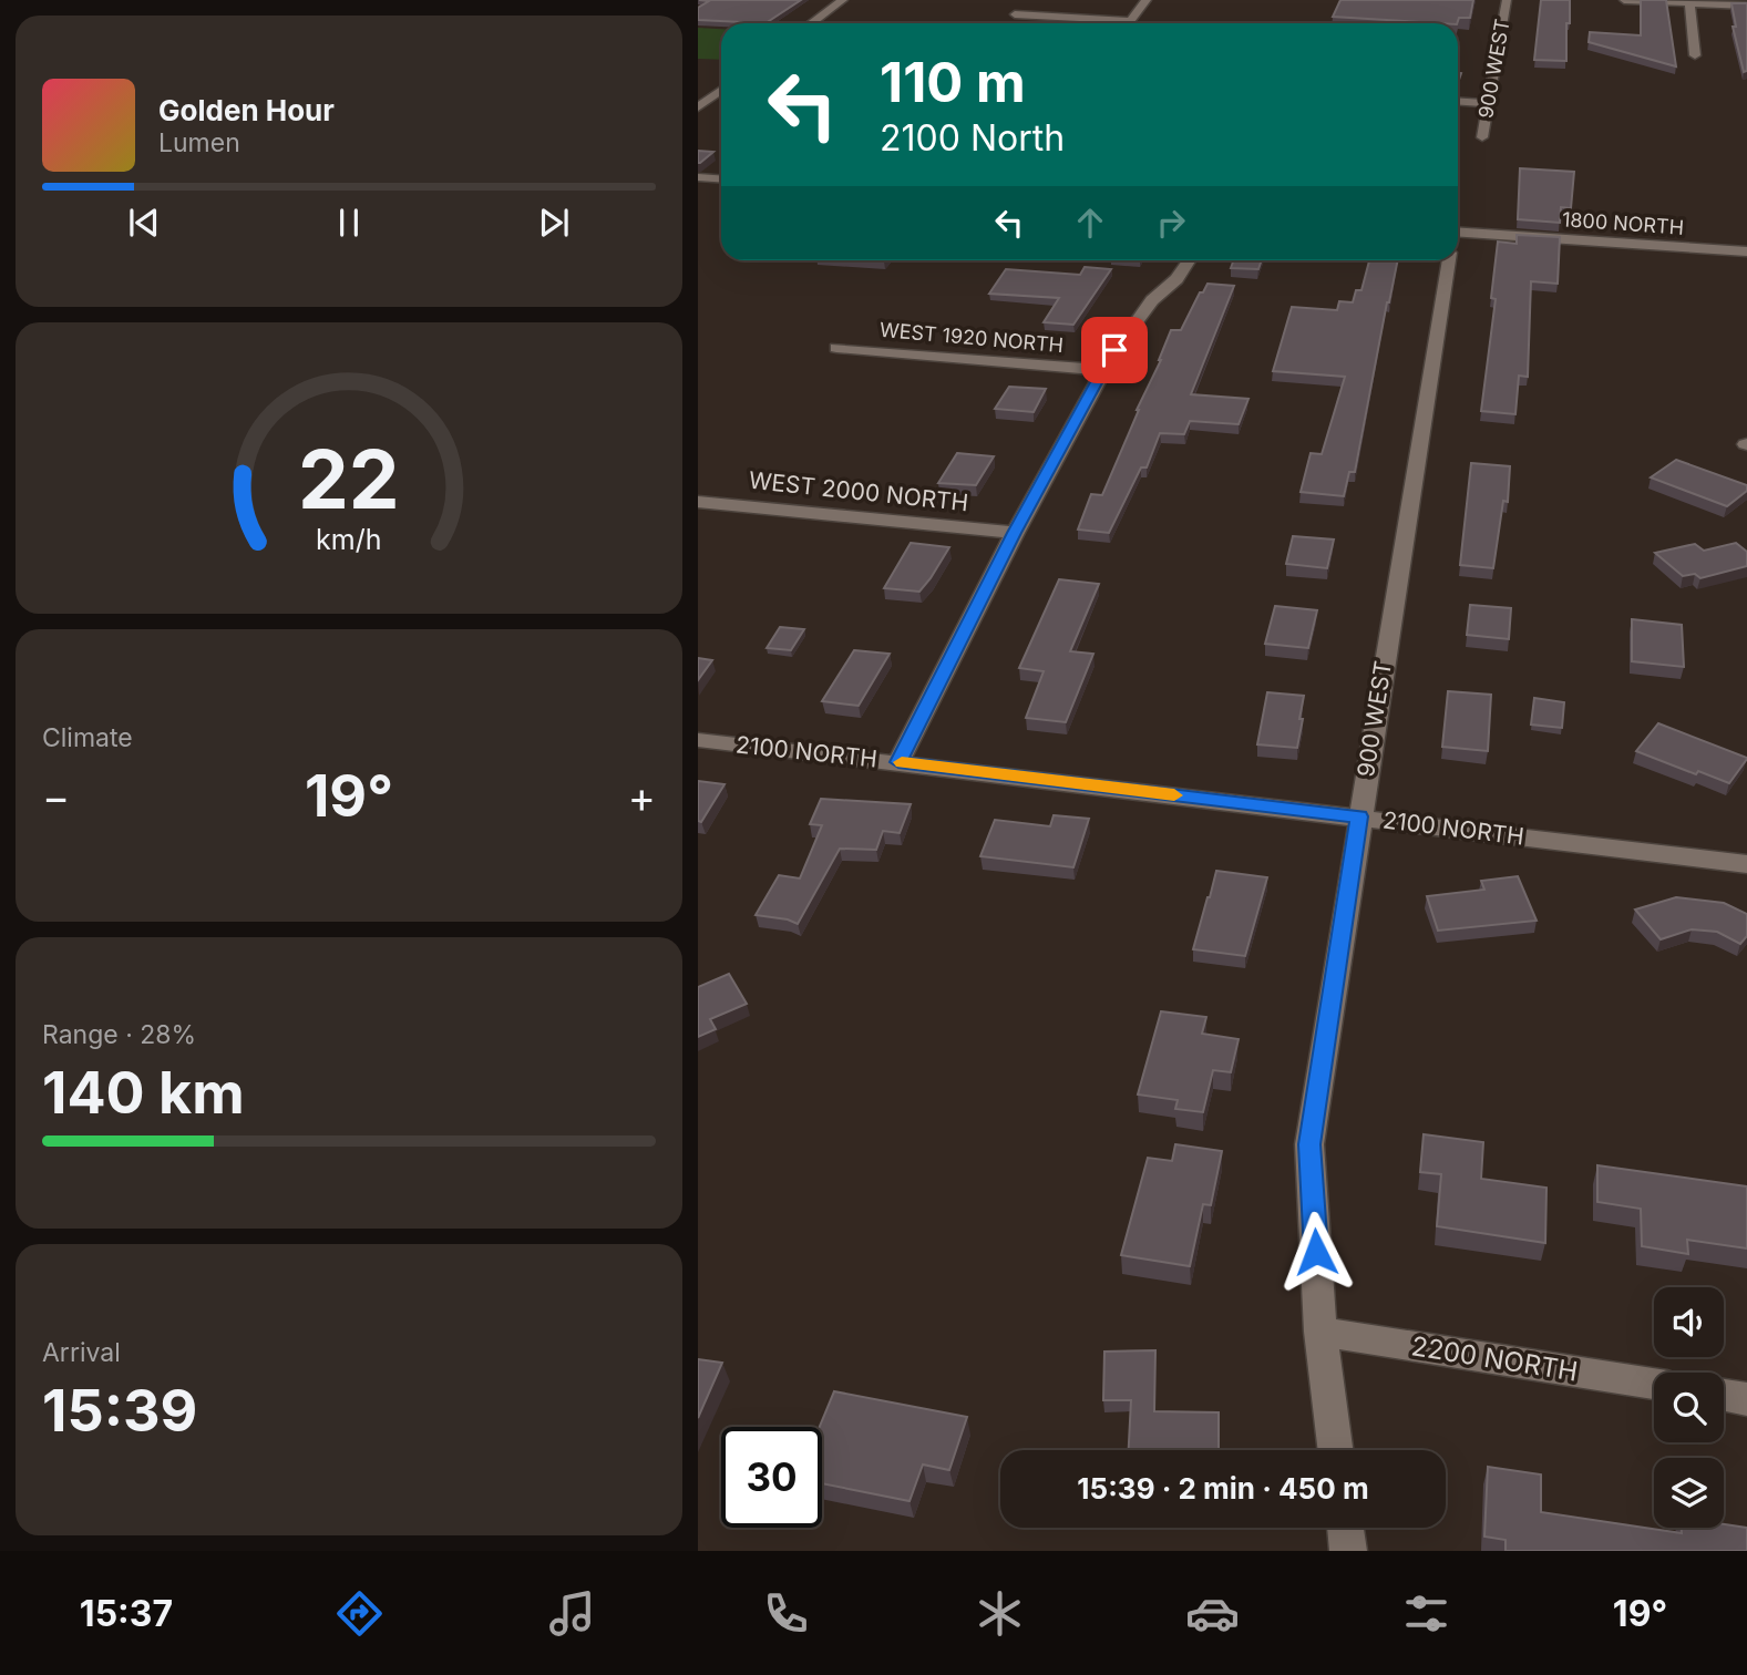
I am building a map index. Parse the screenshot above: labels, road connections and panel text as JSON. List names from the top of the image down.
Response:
{
  "streets": {
    "street": [
      "900 WEST",
      "1800 NORTH",
      "WEST 1920 NORTH",
      "WEST 2000 NORTH",
      "2100 NORTH",
      "2200 NORTH"
    ]
  },
  "crossings": [
    ["900 WEST", "2100 NORTH"],
    ["900 WEST", "2200 NORTH"]
  ],
  "page": {
    "turn": ["110 m", "2100 North"],
    "song": ["Golden Hour", "Lumen"],
    "tile": [
      "Climate",
      ["Range · 28%", "140 km"],
      ["Arrival", "15:39"]
    ],
    "heat": ["−", "19°", "+"],
    "limit": "30",
    "trip": "15:39 · 2 min · 450 m",
    "tabs": ["15:37", "19°"],
    "gauge": ["22", "km/h"]
  }
}
